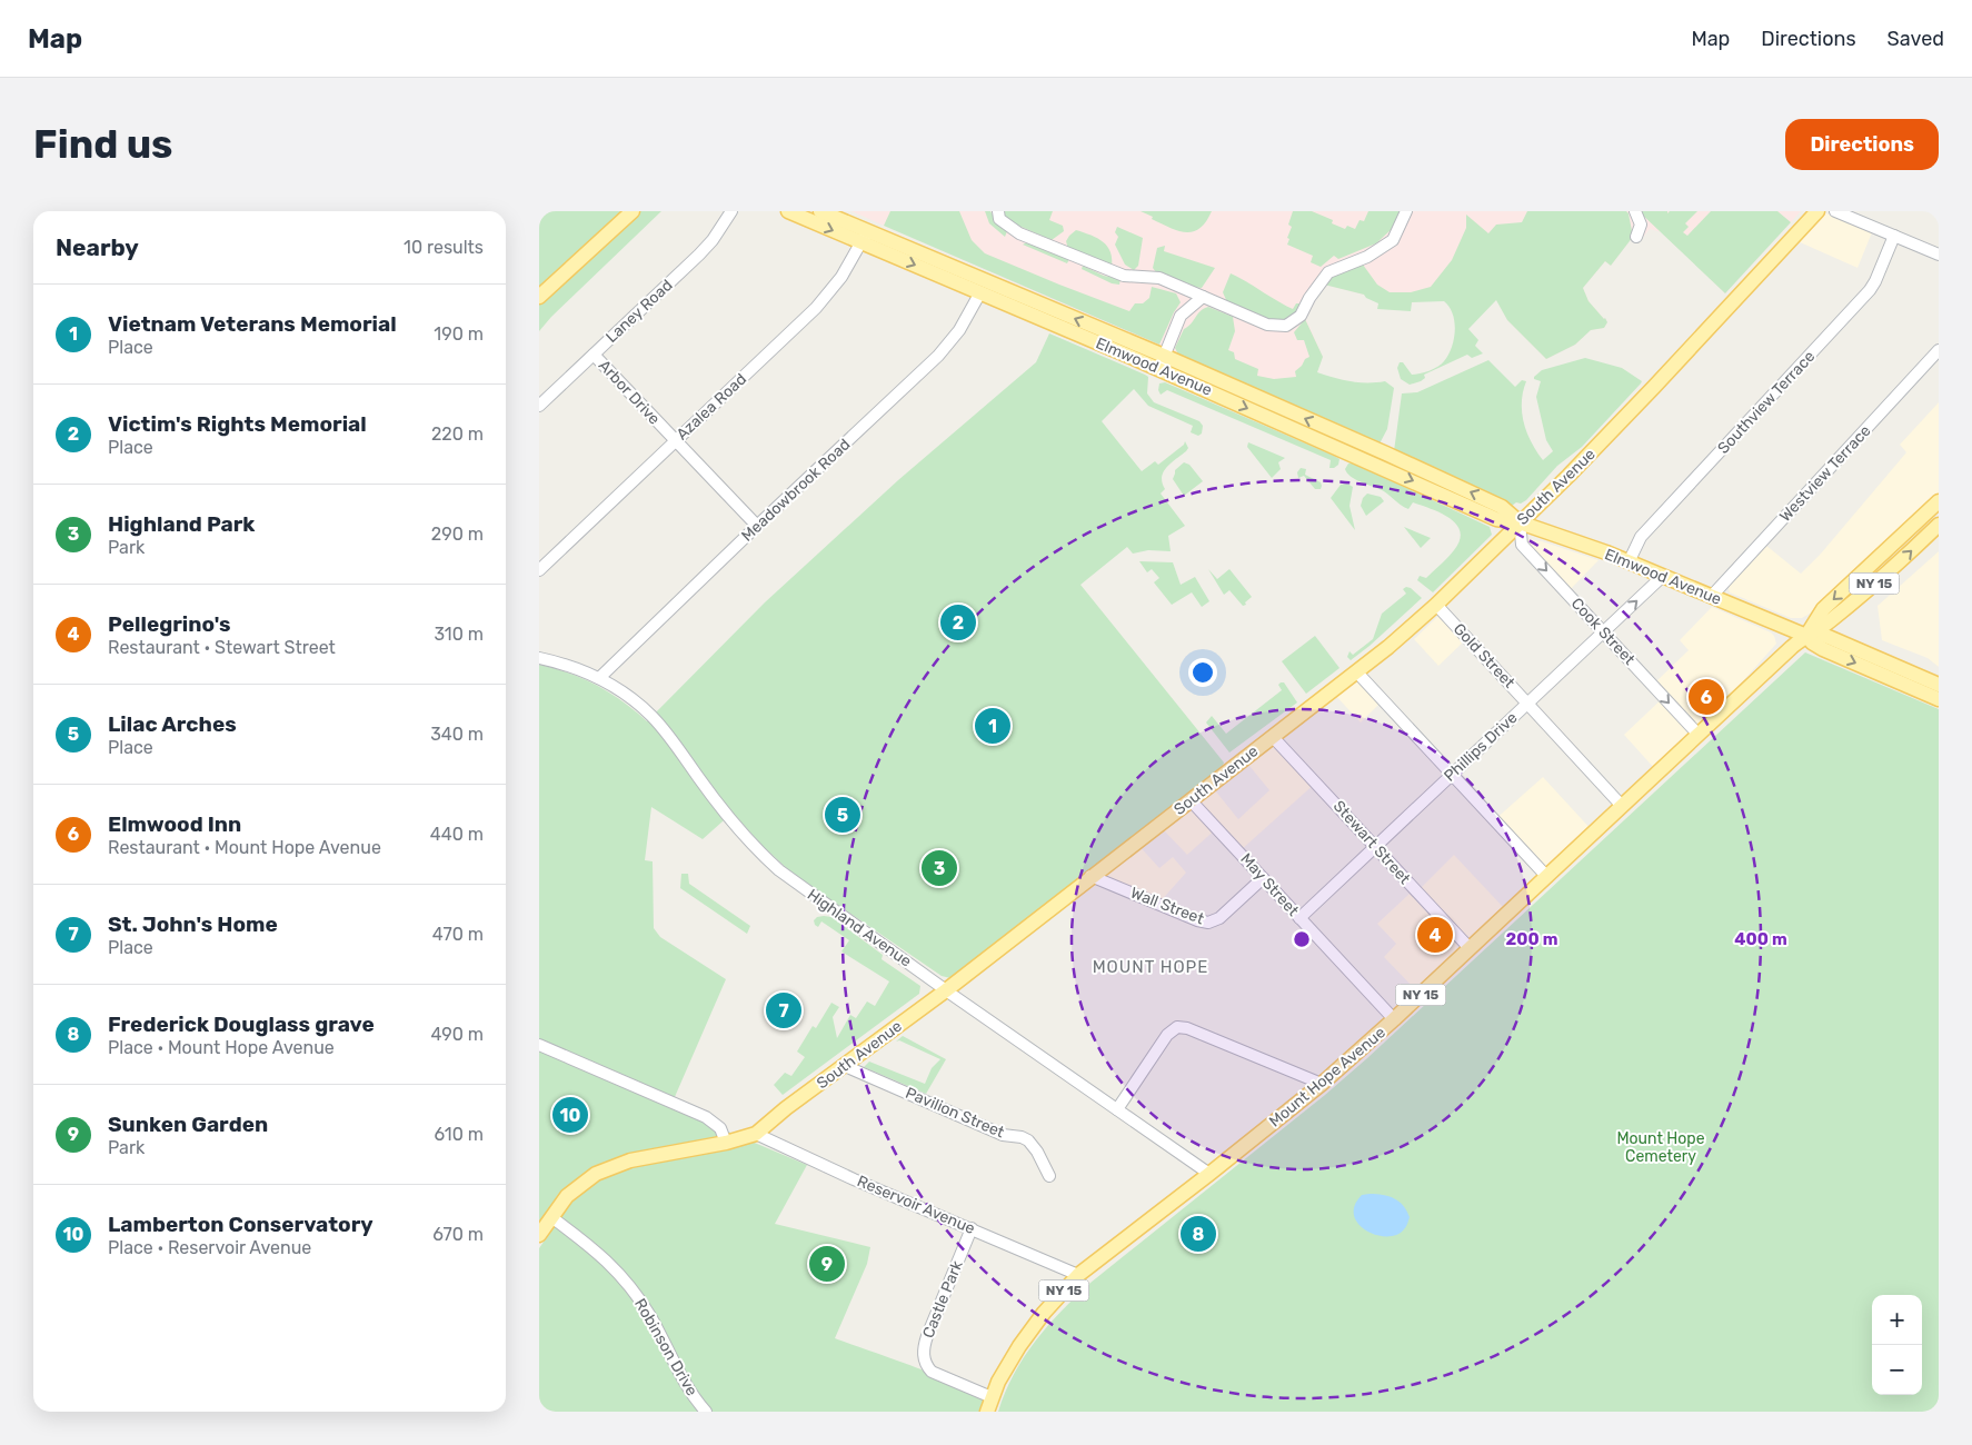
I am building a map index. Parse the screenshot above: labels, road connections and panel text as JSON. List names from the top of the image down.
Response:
{
  "streets": {
    "main road": [
      "Elmwood Avenue",
      "South Avenue",
      "NY 15",
      "Mount Hope Avenue"
    ],
    "street": [
      "Laney Road",
      "Arbor Drive",
      "Southview Terrace",
      "Azalea Road",
      "Westview Terrace",
      "Meadowbrook Road",
      "Cook Street",
      "Gold Street",
      "Phillips Drive",
      "Stewart Street",
      "May Street",
      "Wall Street",
      "Highland Avenue",
      "Pavilion Street",
      "Reservoir Avenue",
      "Castle Park",
      "Robinson Drive"
    ]
  },
  "crossings": [
    ["Laney Road", "Arbor Drive"],
    ["Elmwood Avenue", "Southview Terrace"],
    ["Elmwood Avenue", "Azalea Road"],
    ["Elmwood Avenue", "Westview Terrace"],
    ["Elmwood Avenue", "South Avenue"],
    ["Elmwood Avenue", "Meadowbrook Road"],
    ["Elmwood Avenue", "Cook Street"],
    ["Elmwood Avenue", "Phillips Drive"],
    ["Elmwood Avenue", "Mount Hope Avenue"],
    ["Arbor Drive", "Azalea Road"],
    ["Arbor Drive", "Meadowbrook Road"],
    ["South Avenue", "Cook Street"],
    ["South Avenue", "Gold Street"],
    ["South Avenue", "Stewart Street"],
    ["South Avenue", "May Street"],
    ["South Avenue", "Wall Street"],
    ["South Avenue", "Highland Avenue"],
    ["South Avenue", "Pavilion Street"],
    ["South Avenue", "Reservoir Avenue"],
    ["South Avenue", "Robinson Drive"],
    ["Meadowbrook Road", "Highland Avenue"],
    ["Cook Street", "Phillips Drive"],
    ["Cook Street", "Mount Hope Avenue"],
    ["Gold Street", "Phillips Drive"],
    ["Gold Street", "Mount Hope Avenue"],
    ["Phillips Drive", "Stewart Street"],
    ["Phillips Drive", "May Street"],
    ["Stewart Street", "Mount Hope Avenue"],
    ["May Street", "Wall Street"],
    ["May Street", "Mount Hope Avenue"],
    ["Highland Avenue", "Mount Hope Avenue"],
    ["Mount Hope Avenue", "Reservoir Avenue"],
    ["Mount Hope Avenue", "Castle Park"],
    ["Reservoir Avenue", "Castle Park"]
  ],
  "one_way": ["Cook Street"],
  "districts": ["MOUNT HOPE"],
  "parks": ["Mount Hope Cemetery"],
  "page": {
    "header": "Map",
    "nav": ["Map", "Directions", "Saved"],
    "buttons": "Directions",
    "title": "Find us",
    "heading": ["Nearby", "10 results"],
    "list": [
      {
        "mark": "1",
        "name": "Vietnam Veterans Memorial",
        "note": "Place",
        "value": "190 m"
      },
      {
        "mark": "2",
        "name": "Victim's Rights Memorial",
        "note": "Place",
        "value": "220 m"
      },
      {
        "mark": "3",
        "name": "Highland Park",
        "note": "Park",
        "value": "290 m"
      },
      {
        "mark": "4",
        "name": "Pellegrino's",
        "note": "Restaurant · Stewart Street",
        "value": "310 m"
      },
      {
        "mark": "5",
        "name": "Lilac Arches",
        "note": "Place",
        "value": "340 m"
      },
      {
        "mark": "6",
        "name": "Elmwood Inn",
        "note": "Restaurant · Mount Hope Avenue",
        "value": "440 m"
      },
      {
        "mark": "7",
        "name": "St. John's Home",
        "note": "Place",
        "value": "470 m"
      },
      {
        "mark": "8",
        "name": "Frederick Douglass grave",
        "note": "Place · Mount Hope Avenue",
        "value": "490 m"
      },
      {
        "mark": "9",
        "name": "Sunken Garden",
        "note": "Park",
        "value": "610 m"
      },
      {
        "mark": "10",
        "name": "Lamberton Conservatory",
        "note": "Place · Reservoir Avenue",
        "value": "670 m"
      }
    ],
    "pins": [
      "2",
      "6",
      "1",
      "5",
      "3",
      "4",
      "7",
      "10",
      "8",
      "9"
    ],
    "map_buttons": ["+", "−"]
  },
  "rings": ["200 m", "400 m"]
}
